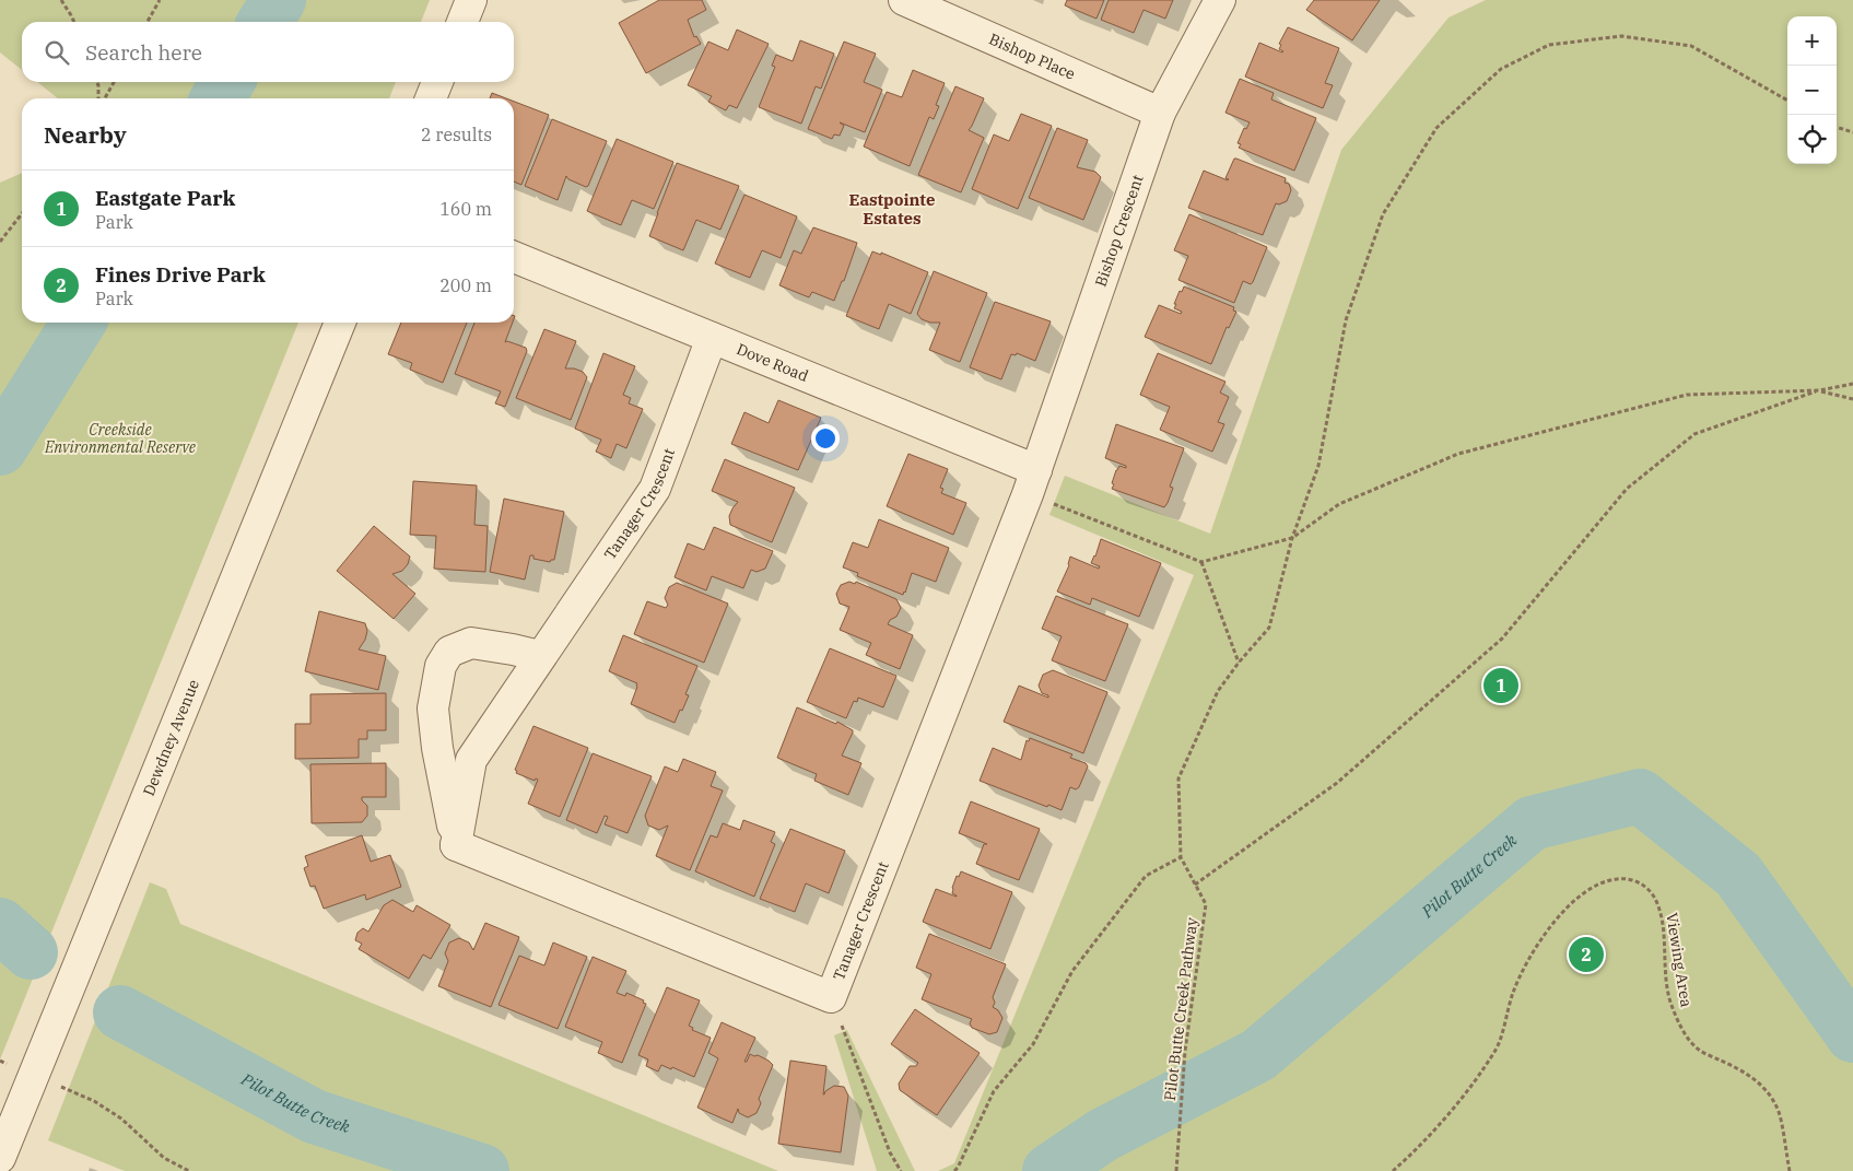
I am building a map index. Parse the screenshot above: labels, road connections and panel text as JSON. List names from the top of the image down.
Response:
{
  "streets": {
    "street": [
      "Bishop Place",
      "Bishop Crescent",
      "Dove Road",
      "Tanager Crescent",
      "Dewdney Avenue"
    ],
    "path": ["Viewing Area", "Pilot Butte Creek Pathway"]
  },
  "crossings": [
    ["Bishop Place", "Bishop Crescent"],
    ["Bishop Crescent", "Dove Road"],
    ["Bishop Crescent", "Tanager Crescent"],
    ["Dove Road", "Tanager Crescent"]
  ],
  "districts": ["Eastpointe Estates"],
  "water": ["Pilot Butte Creek"],
  "parks": ["Creekside Environmental Reserve"],
  "page": {
    "map_buttons": ["+", "−"],
    "search": "Search here",
    "heading": ["Nearby", "2 results"],
    "list": [
      {
        "mark": "1",
        "name": "Eastgate Park",
        "note": "Park",
        "value": "160 m"
      },
      {
        "mark": "2",
        "name": "Fines Drive Park",
        "note": "Park",
        "value": "200 m"
      }
    ],
    "pins": ["1", "2"]
  }
}
